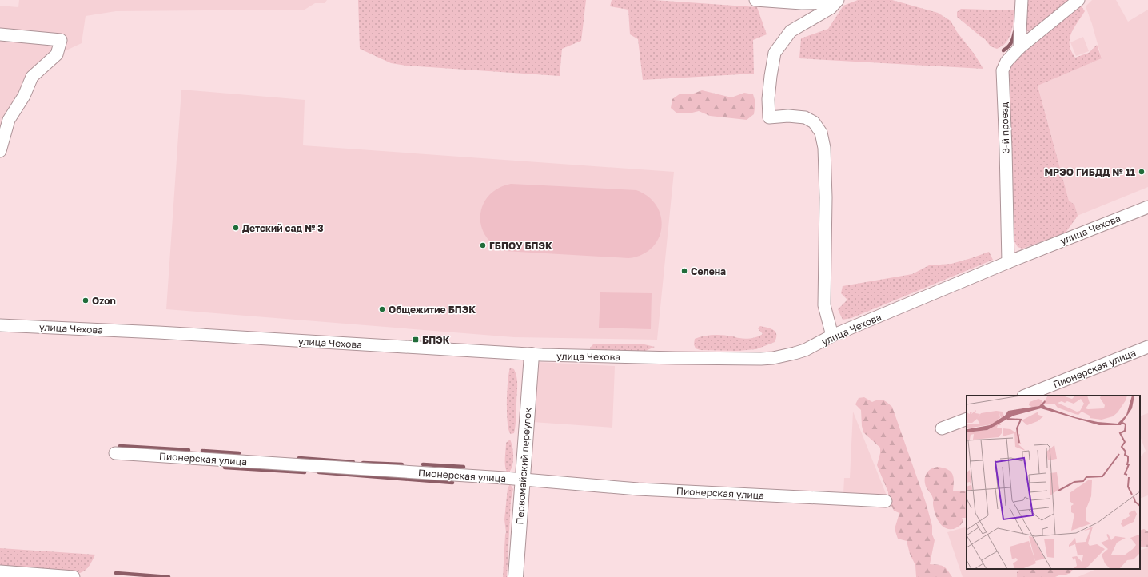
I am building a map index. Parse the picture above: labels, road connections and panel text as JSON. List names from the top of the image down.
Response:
{
  "streets": {
    "street": [
      "3-й проезд",
      "улица Чехова",
      "Пионерская улица",
      "Первомайский переулок"
    ]
  },
  "crossings": [
    ["3-й проезд", "улица Чехова"],
    ["улица Чехова", "Первомайский переулок"],
    ["Пионерская улица", "Первомайский переулок"]
  ],
  "places": {
    "other": [
      "МРЭО ГИБДД № 11",
      "Детский сад № 3",
      "ГБПОУ БПЭК",
      "Селена",
      "Ozon",
      "Общежитие БПЭК"
    ],
    "transit": ["БПЭК"]
  }
}
